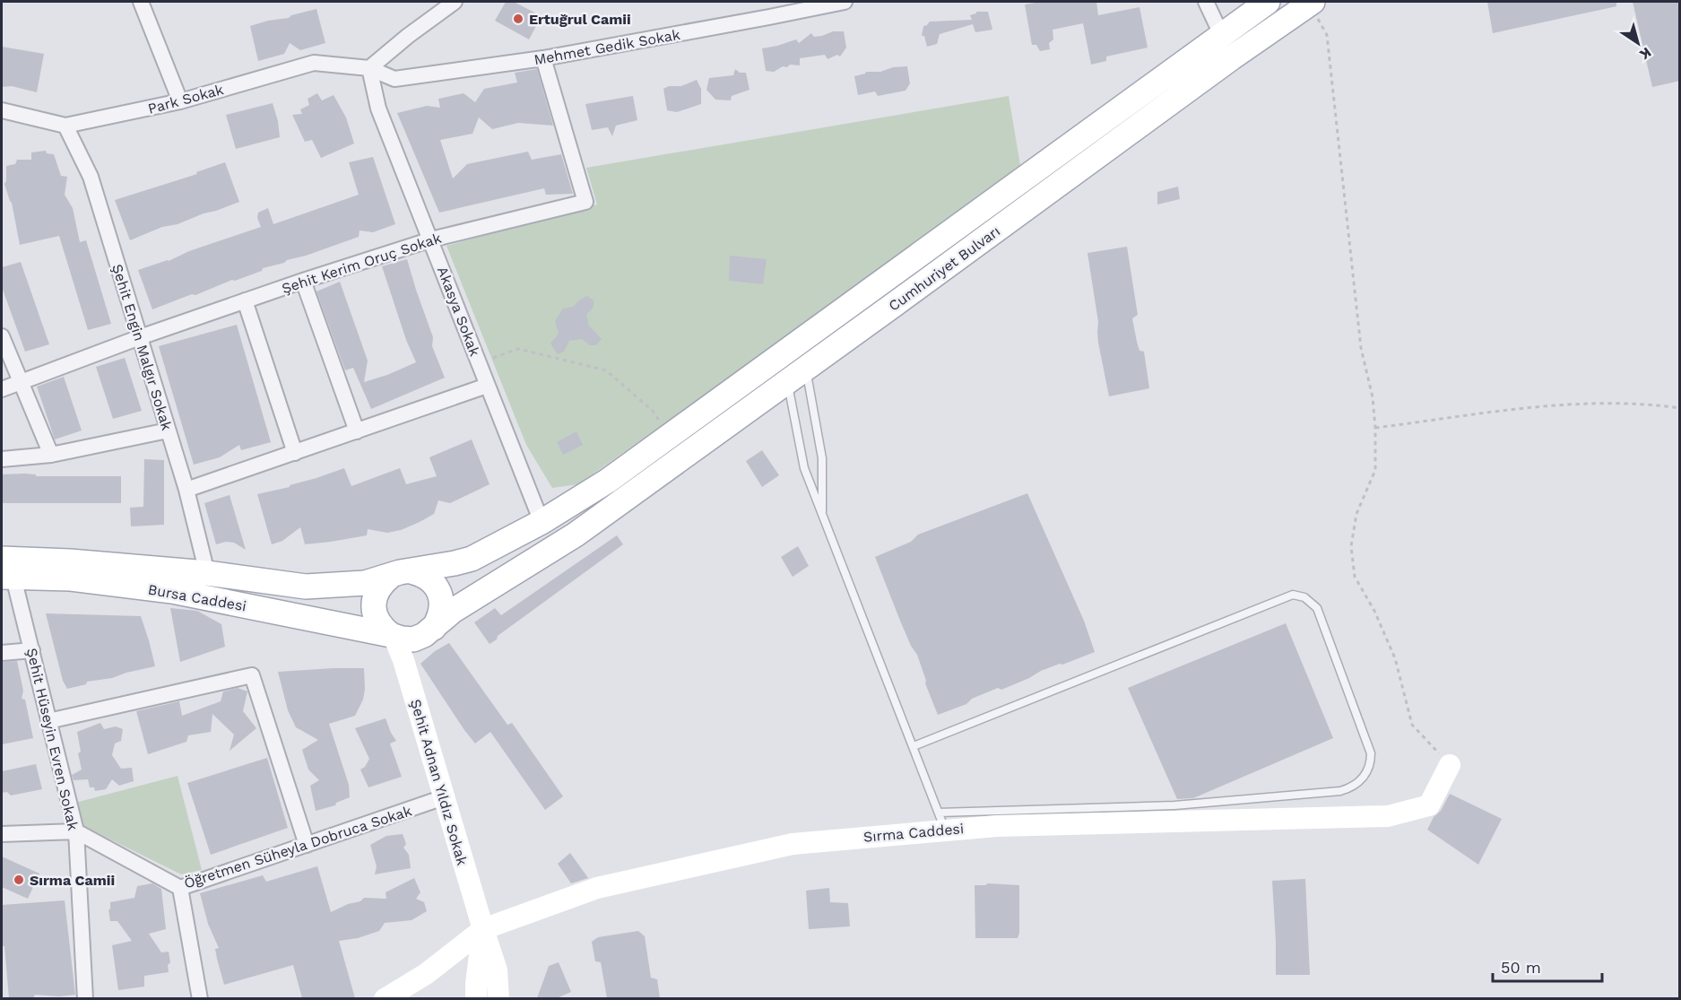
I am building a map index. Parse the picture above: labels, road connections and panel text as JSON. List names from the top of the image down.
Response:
{
  "streets": {
    "main road": ["Cumhuriyet Bulvarı", "Bursa Caddesi"],
    "street": [
      "Mehmet Gedik Sokak",
      "Park Sokak",
      "Şehit Kerim Oruç Sokak",
      "Akasya Sokak",
      "Şehit Engin Malgır Sokak",
      "Şehit Hüseyin Evren Sokak",
      "Şehit Adnan Yıldız Sokak",
      "Sırma Caddesi",
      "Öğretmen Süheyla Dobruca Sokak"
    ]
  },
  "crossings": [
    ["Mehmet Gedik Sokak", "Park Sokak"],
    ["Mehmet Gedik Sokak", "Şehit Kerim Oruç Sokak"],
    ["Mehmet Gedik Sokak", "Akasya Sokak"],
    ["Park Sokak", "Akasya Sokak"],
    ["Park Sokak", "Şehit Engin Malgır Sokak"],
    ["Şehit Kerim Oruç Sokak", "Akasya Sokak"],
    ["Şehit Kerim Oruç Sokak", "Şehit Engin Malgır Sokak"],
    ["Cumhuriyet Bulvarı", "Akasya Sokak"],
    ["Cumhuriyet Bulvarı", "Bursa Caddesi"],
    ["Akasya Sokak", "Bursa Caddesi"],
    ["Şehit Engin Malgır Sokak", "Bursa Caddesi"],
    ["Bursa Caddesi", "Şehit Hüseyin Evren Sokak"],
    ["Bursa Caddesi", "Şehit Adnan Yıldız Sokak"],
    ["Şehit Hüseyin Evren Sokak", "Öğretmen Süheyla Dobruca Sokak"],
    ["Şehit Adnan Yıldız Sokak", "Sırma Caddesi"],
    ["Şehit Adnan Yıldız Sokak", "Öğretmen Süheyla Dobruca Sokak"]
  ],
  "places": ["Ertuğrul Camii", "Sırma Camii"],
  "scale_bar": "50 m",
  "north": "bottom right"
}
